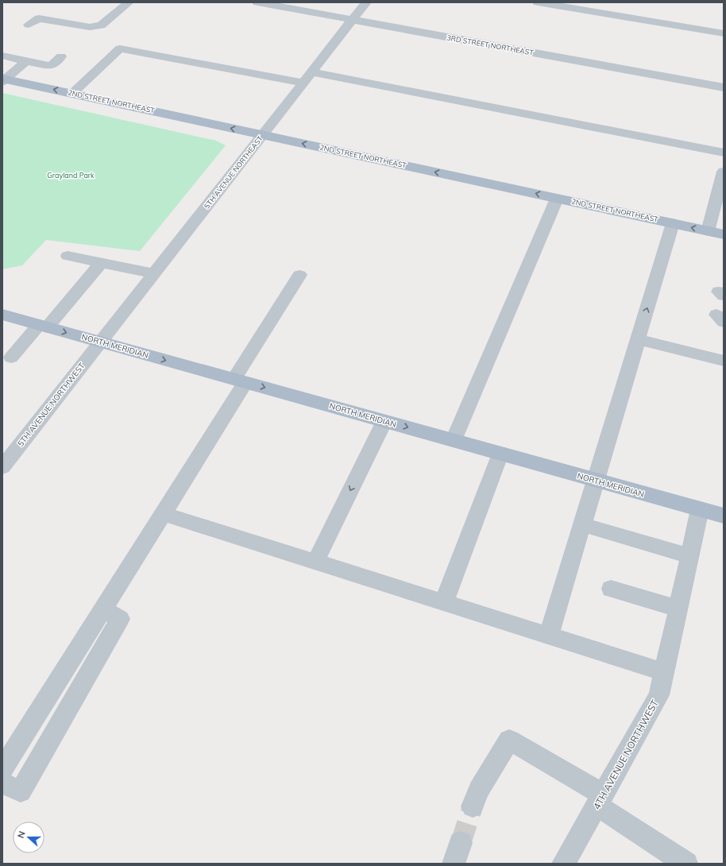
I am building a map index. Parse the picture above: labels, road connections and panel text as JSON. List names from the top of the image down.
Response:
{
  "streets": {
    "main road": ["2ND STREET NORTHEAST", "NORTH MERIDIAN"],
    "street": [
      "3RD STREET NORTHEAST",
      "5TH AVENUE NORTHEAST",
      "5TH AVENUE NORTHWEST",
      "4TH AVENUE NORTHWEST"
    ]
  },
  "crossings": [
    ["3RD STREET NORTHEAST", "5TH AVENUE NORTHEAST"],
    ["2ND STREET NORTHEAST", "5TH AVENUE NORTHEAST"],
    ["5TH AVENUE NORTHEAST", "NORTH MERIDIAN"],
    ["5TH AVENUE NORTHEAST", "5TH AVENUE NORTHWEST"],
    ["NORTH MERIDIAN", "5TH AVENUE NORTHWEST"],
    ["NORTH MERIDIAN", "4TH AVENUE NORTHWEST"]
  ],
  "one_way": ["2ND STREET NORTHEAST", "NORTH MERIDIAN"],
  "parks": ["Grayland Park"],
  "north": "left"
}
